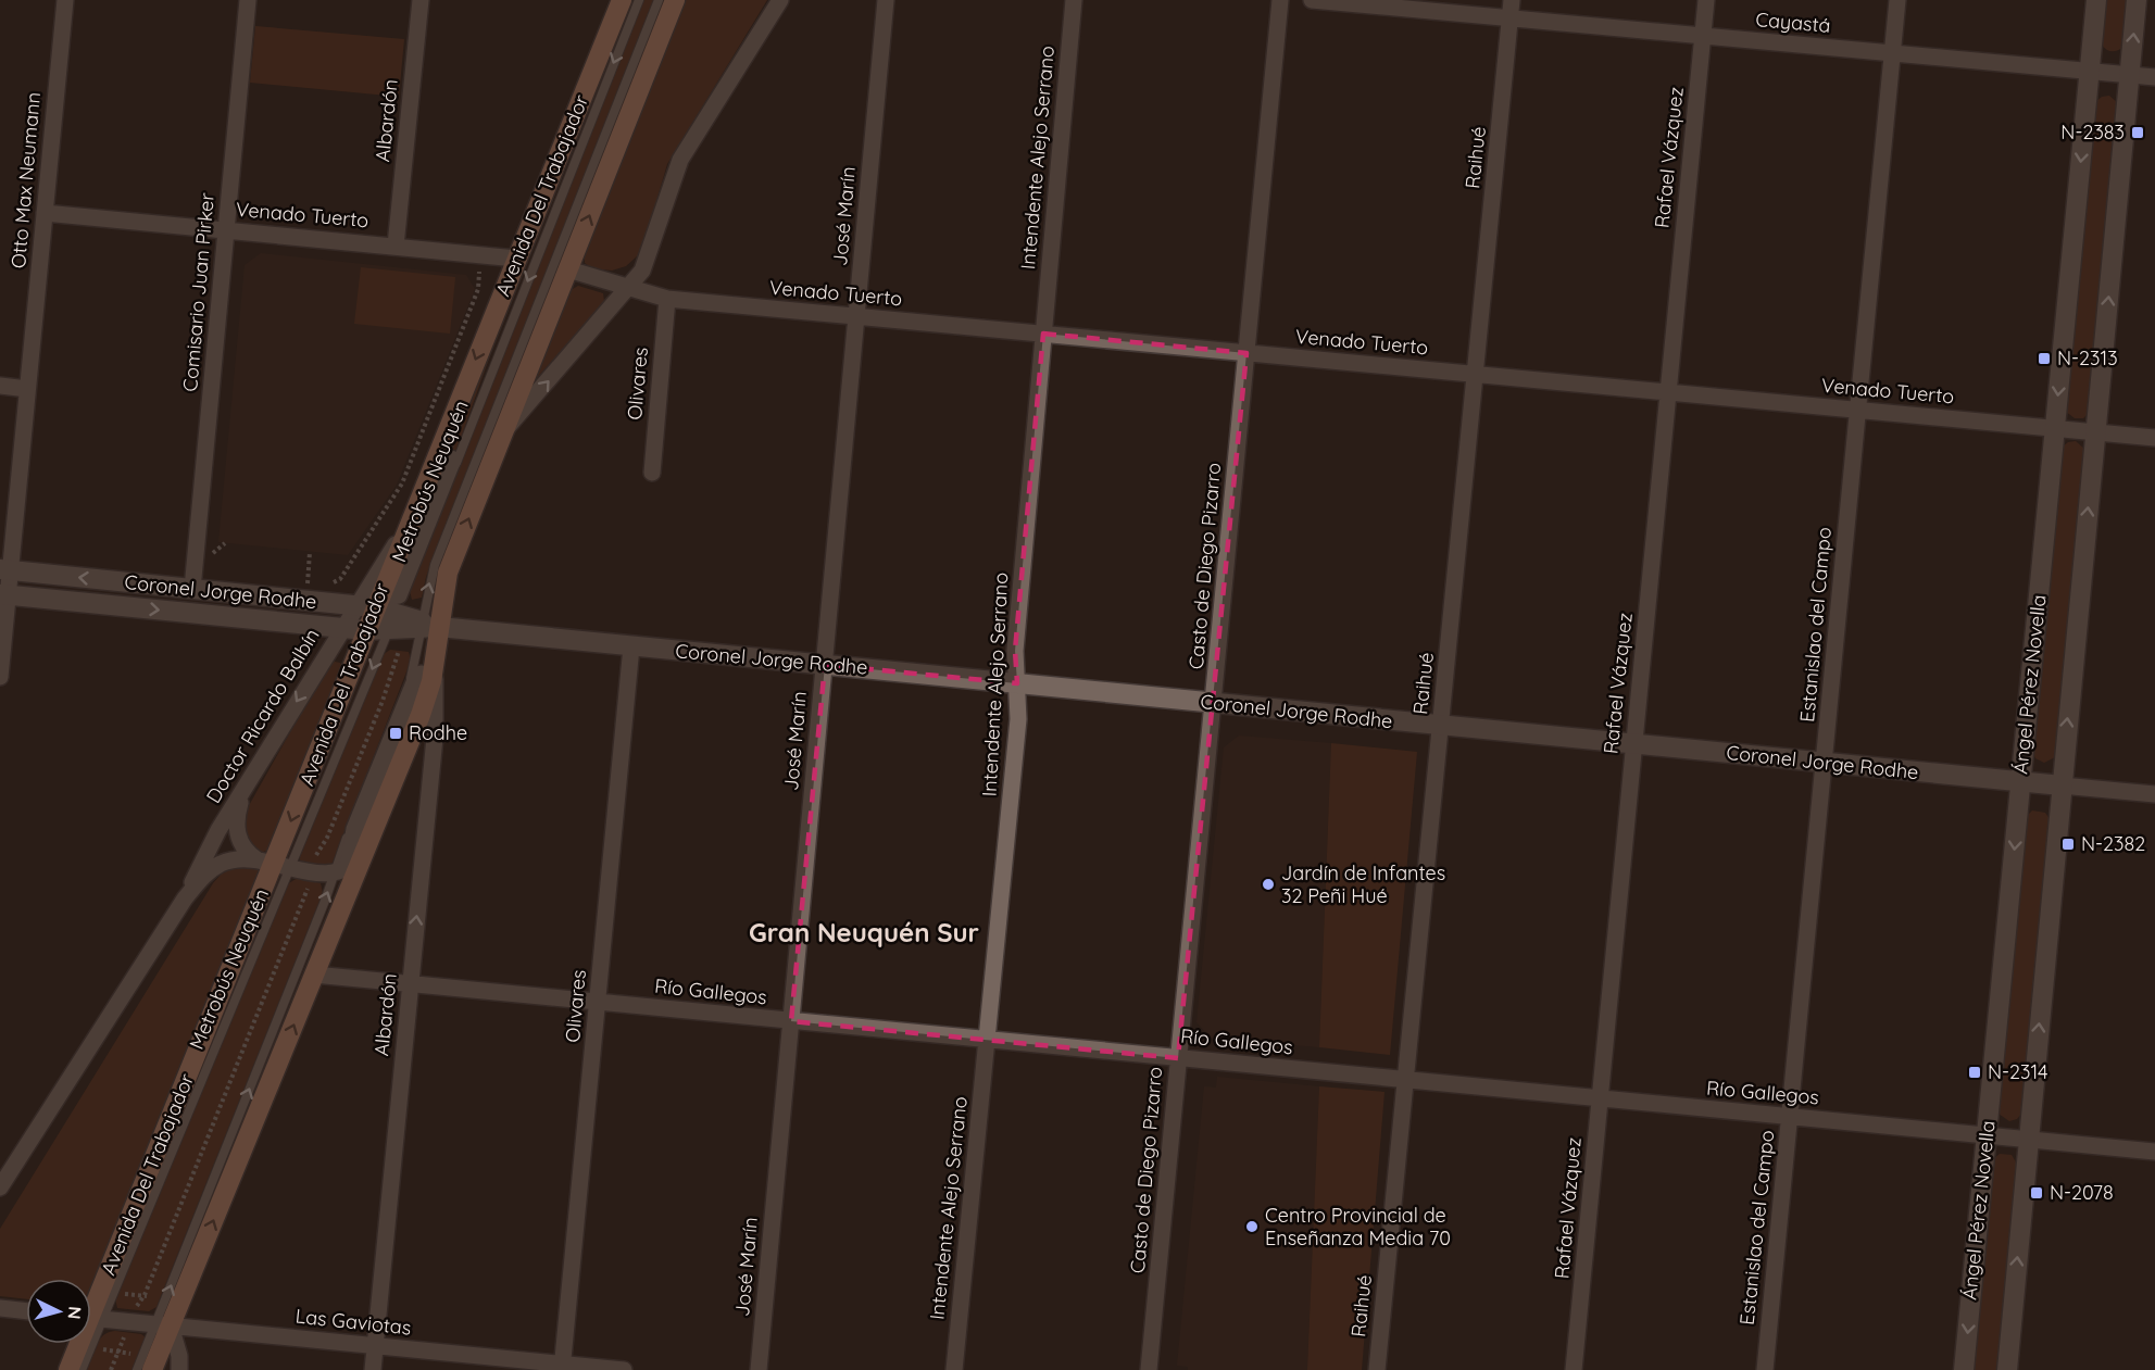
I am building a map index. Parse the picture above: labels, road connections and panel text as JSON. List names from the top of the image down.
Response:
{
  "streets": {
    "main road": ["Avenida Del Trabajador", "Coronel Jorge Rodhe", "Ángel Pérez Novella"],
    "street": [
      "Cayastá",
      "Albardón",
      "Intendente Alejo Serrano",
      "Raihué",
      "Rafael Vázquez",
      "Otto Max Neumann",
      "Venado Tuerto",
      "José Marín",
      "Comisario Juan Pirker",
      "Olivares",
      "Casto de Diego Pizarro",
      "Estanislao del Campo",
      "Doctor Ricardo Balbín",
      "Río Gallegos",
      "Las Gaviotas"
    ],
    "lane": ["Metrobús Neuquén"]
  },
  "crossings": [
    ["Cayastá", "Raihué"],
    ["Cayastá", "Rafael Vázquez"],
    ["Cayastá", "Estanislao del Campo"],
    ["Cayastá", "Ángel Pérez Novella"],
    ["Albardón", "Venado Tuerto"],
    ["Albardón", "Río Gallegos"],
    ["Albardón", "Las Gaviotas"],
    ["Intendente Alejo Serrano", "Venado Tuerto"],
    ["Intendente Alejo Serrano", "Coronel Jorge Rodhe"],
    ["Intendente Alejo Serrano", "Río Gallegos"],
    ["Raihué", "Venado Tuerto"],
    ["Raihué", "Coronel Jorge Rodhe"],
    ["Raihué", "Río Gallegos"],
    ["Rafael Vázquez", "Venado Tuerto"],
    ["Rafael Vázquez", "Coronel Jorge Rodhe"],
    ["Rafael Vázquez", "Río Gallegos"],
    ["Otto Max Neumann", "Venado Tuerto"],
    ["Otto Max Neumann", "Coronel Jorge Rodhe"],
    ["Avenida Del Trabajador", "Venado Tuerto"],
    ["Avenida Del Trabajador", "Metrobús Neuquén"],
    ["Avenida Del Trabajador", "Coronel Jorge Rodhe"],
    ["Avenida Del Trabajador", "Doctor Ricardo Balbín"],
    ["Venado Tuerto", "José Marín"],
    ["Venado Tuerto", "Comisario Juan Pirker"],
    ["Venado Tuerto", "Olivares"],
    ["Venado Tuerto", "Casto de Diego Pizarro"],
    ["Venado Tuerto", "Estanislao del Campo"],
    ["Venado Tuerto", "Ángel Pérez Novella"],
    ["José Marín", "Coronel Jorge Rodhe"],
    ["José Marín", "Río Gallegos"],
    ["Comisario Juan Pirker", "Coronel Jorge Rodhe"],
    ["Olivares", "Coronel Jorge Rodhe"],
    ["Olivares", "Río Gallegos"],
    ["Olivares", "Las Gaviotas"],
    ["Metrobús Neuquén", "Coronel Jorge Rodhe"],
    ["Metrobús Neuquén", "Doctor Ricardo Balbín"],
    ["Metrobús Neuquén", "Las Gaviotas"],
    ["Casto de Diego Pizarro", "Coronel Jorge Rodhe"],
    ["Casto de Diego Pizarro", "Río Gallegos"],
    ["Coronel Jorge Rodhe", "Estanislao del Campo"],
    ["Coronel Jorge Rodhe", "Ángel Pérez Novella"],
    ["Coronel Jorge Rodhe", "Doctor Ricardo Balbín"],
    ["Estanislao del Campo", "Río Gallegos"],
    ["Ángel Pérez Novella", "Río Gallegos"]
  ],
  "districts": ["Gran Neuquén Sur"],
  "places": {
    "transit": [
      "N-2383",
      "N-2313",
      "Rodhe",
      "N-2382",
      "N-2314",
      "N-2078"
    ],
    "other": ["Jardín de Infantes 32 Peñi Hué", "Centro Provincial de Enseñanza Media 70"]
  },
  "north": "right"
}
